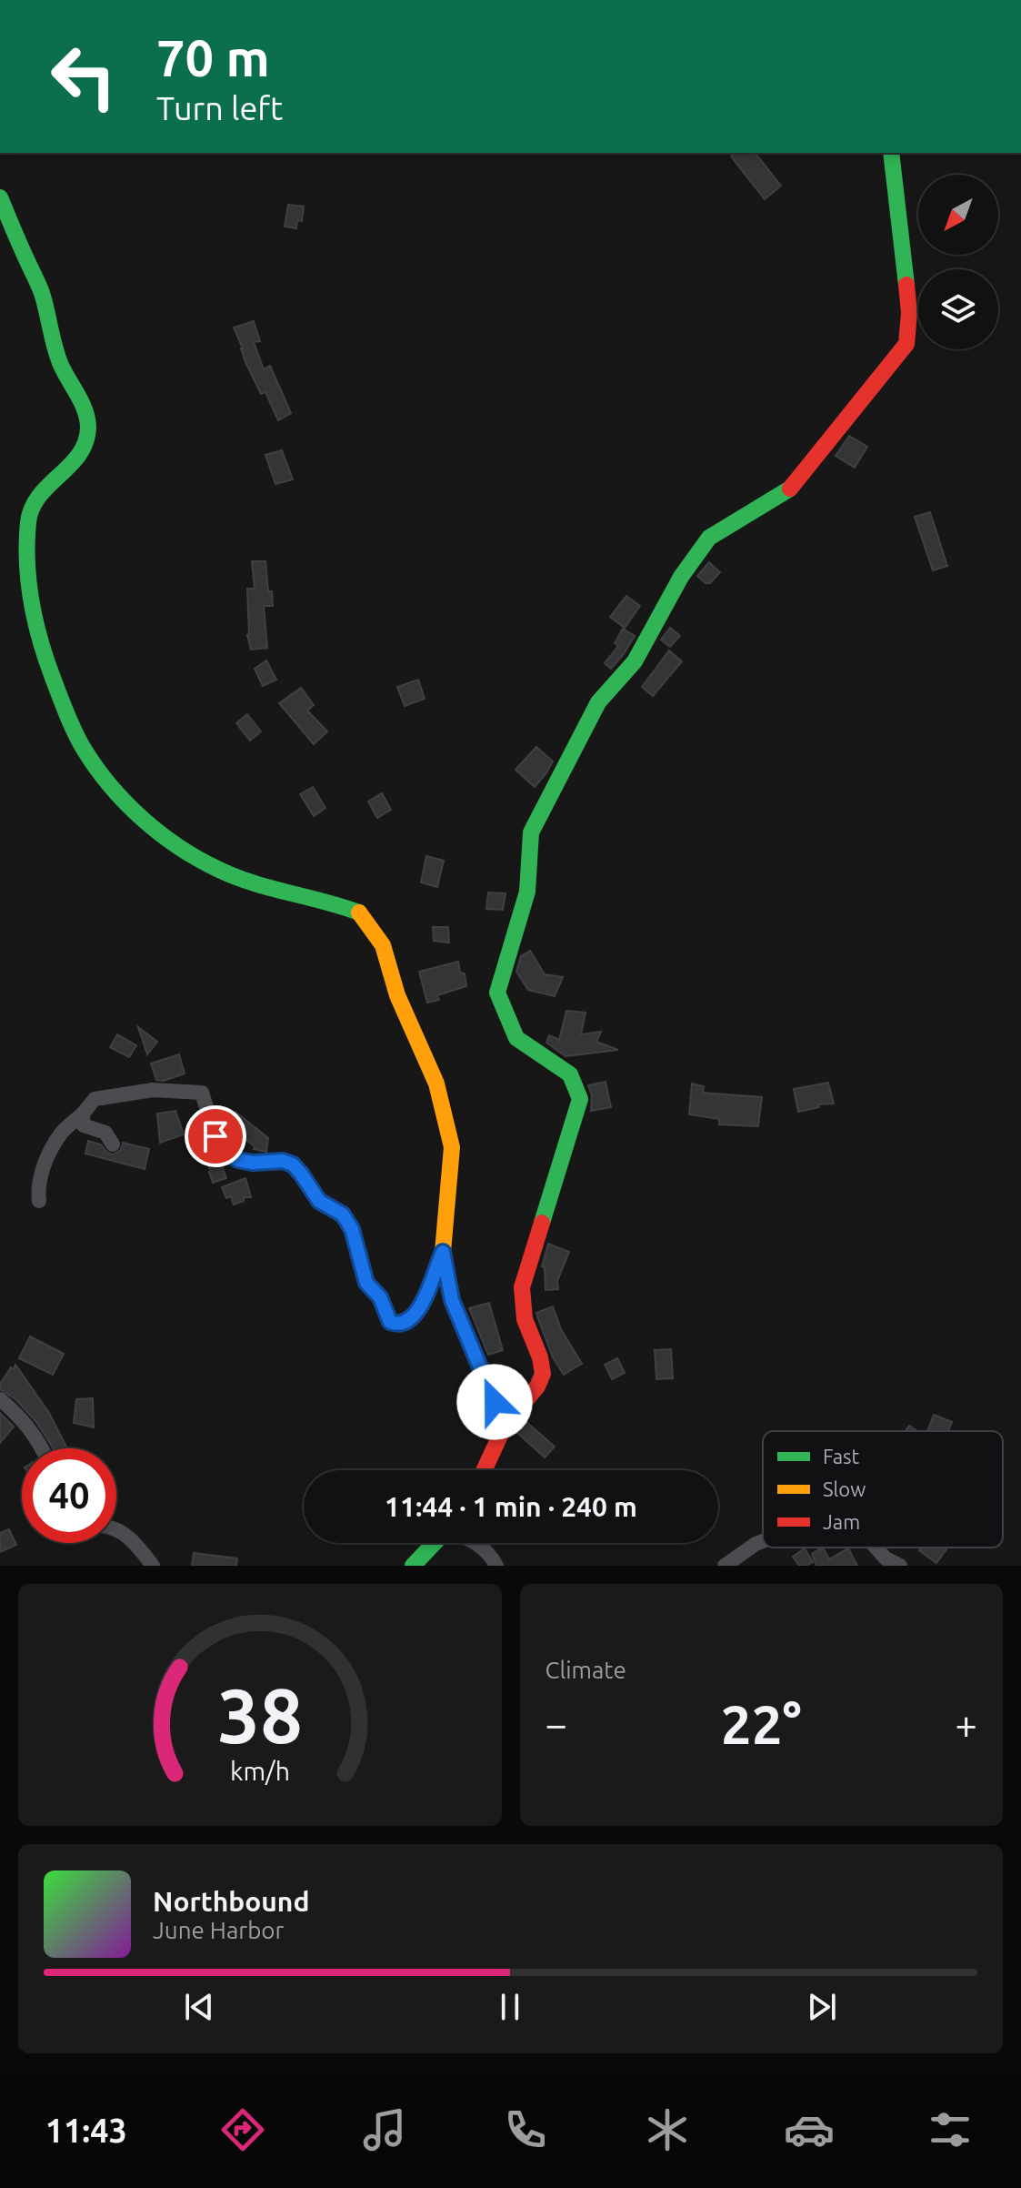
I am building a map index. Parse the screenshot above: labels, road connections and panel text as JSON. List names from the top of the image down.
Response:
{
  "legend": ["Fast", "Slow", "Jam"],
  "north": "bottom left",
  "page": {
    "turn": ["70 m", "Turn left"],
    "limit": "40",
    "trip": "11:44 · 1 min · 240 m",
    "tile": "Climate",
    "heat": ["−", "22°", "+"],
    "song": ["Northbound", "June Harbor"],
    "tabs": "11:43",
    "gauge": ["38", "km/h"]
  }
}
